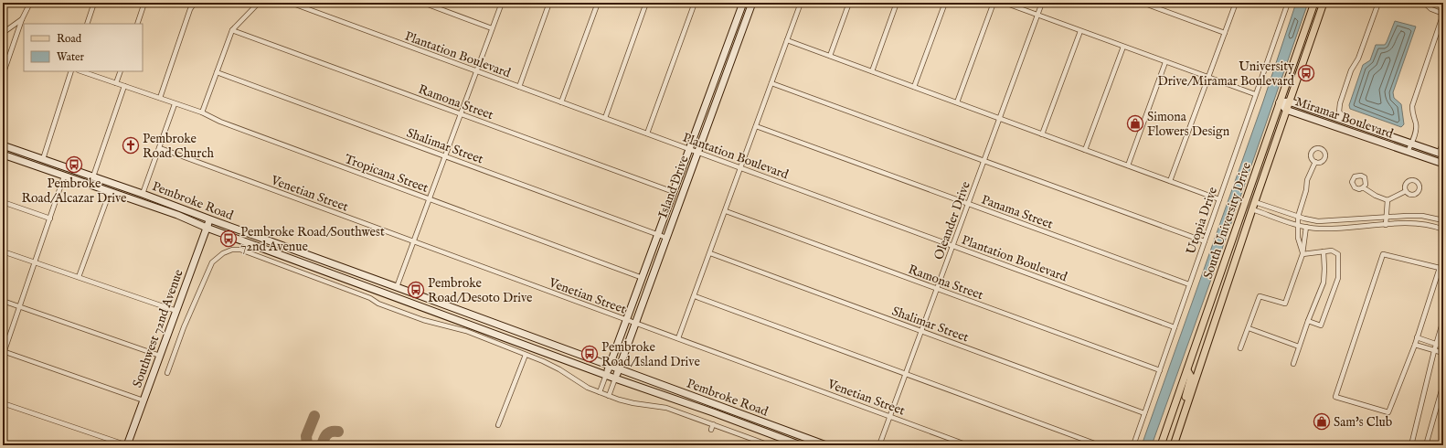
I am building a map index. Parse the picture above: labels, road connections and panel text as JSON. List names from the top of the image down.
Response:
{
  "streets": {
    "main road": [
      "Miramar Boulevard",
      "Island Drive",
      "Pembroke Road",
      "South University Drive",
      "Southwest 72nd Avenue"
    ],
    "street": [
      "Plantation Boulevard",
      "Ramona Street",
      "Shalimar Street",
      "Tropicana Street",
      "Venetian Street",
      "Panama Street",
      "Oleander Drive",
      "Utopia Drive"
    ]
  },
  "crossings": [
    ["Plantation Boulevard", "Island Drive"],
    ["Plantation Boulevard", "Oleander Drive"],
    ["Plantation Boulevard", "Utopia Drive"],
    ["Ramona Street", "Island Drive"],
    ["Ramona Street", "Oleander Drive"],
    ["Ramona Street", "Utopia Drive"],
    ["Miramar Boulevard", "South University Drive"],
    ["Shalimar Street", "Island Drive"],
    ["Shalimar Street", "Oleander Drive"],
    ["Shalimar Street", "Utopia Drive"],
    ["Tropicana Street", "Island Drive"],
    ["Island Drive", "Venetian Street"],
    ["Island Drive", "Pembroke Road"],
    ["Venetian Street", "Oleander Drive"],
    ["Pembroke Road", "Southwest 72nd Avenue"],
    ["Panama Street", "Oleander Drive"],
    ["Panama Street", "Utopia Drive"]
  ],
  "places": {
    "bus stop": [
      "University Drive/Miramar Boulevard",
      "Pembroke Road/Alcazar Drive",
      "Pembroke Road/Southwest 72nd Avenue",
      "Pembroke Road/Desoto Drive",
      "Pembroke Road/Island Drive"
    ],
    "shop": ["Simona Flowers Design", "Sam's Club"],
    "church": ["Pembroke Road Church"]
  },
  "legend": ["Road", "Water"]
}
